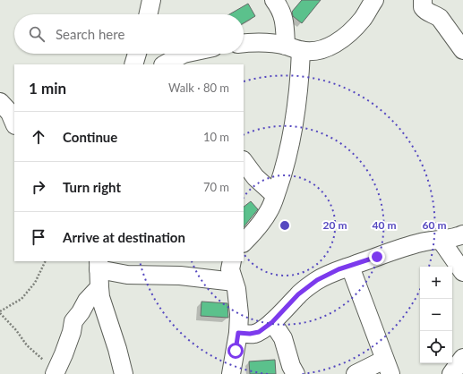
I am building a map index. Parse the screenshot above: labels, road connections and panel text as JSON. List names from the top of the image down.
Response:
{
  "page": {
    "search": "Search here",
    "heading": ["1 min", "Walk · 80 m"],
    "list": [
      ["Continue", "10 m"],
      ["Turn right", "70 m"],
      "Arrive at destination"
    ],
    "map_buttons": ["+", "−"]
  },
  "rings": ["20 m", "40 m", "60 m"]
}
